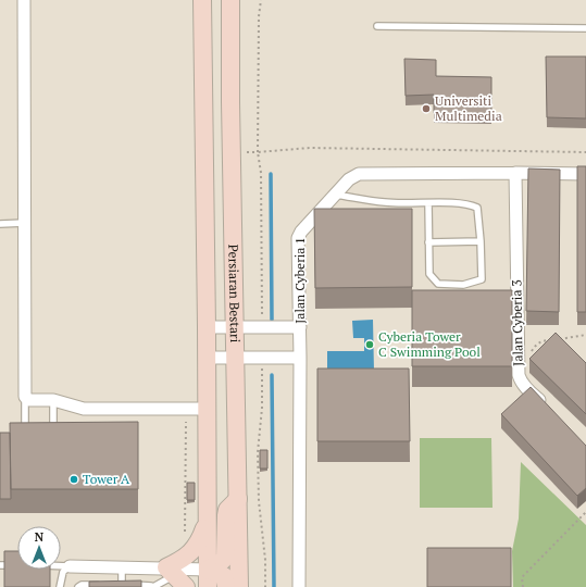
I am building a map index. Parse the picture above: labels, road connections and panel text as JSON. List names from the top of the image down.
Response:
{
  "streets": {
    "main road": ["Persiaran Bestari"],
    "street": ["Jalan Cyberia 1", "Jalan Cyberia 3"]
  },
  "crossings": [
    ["Jalan Cyberia 1", "Jalan Cyberia 3"]
  ],
  "places": ["Universiti Multimedia", "Cyberia Tower C Swimming Pool", "Tower A"],
  "north": "top"
}
